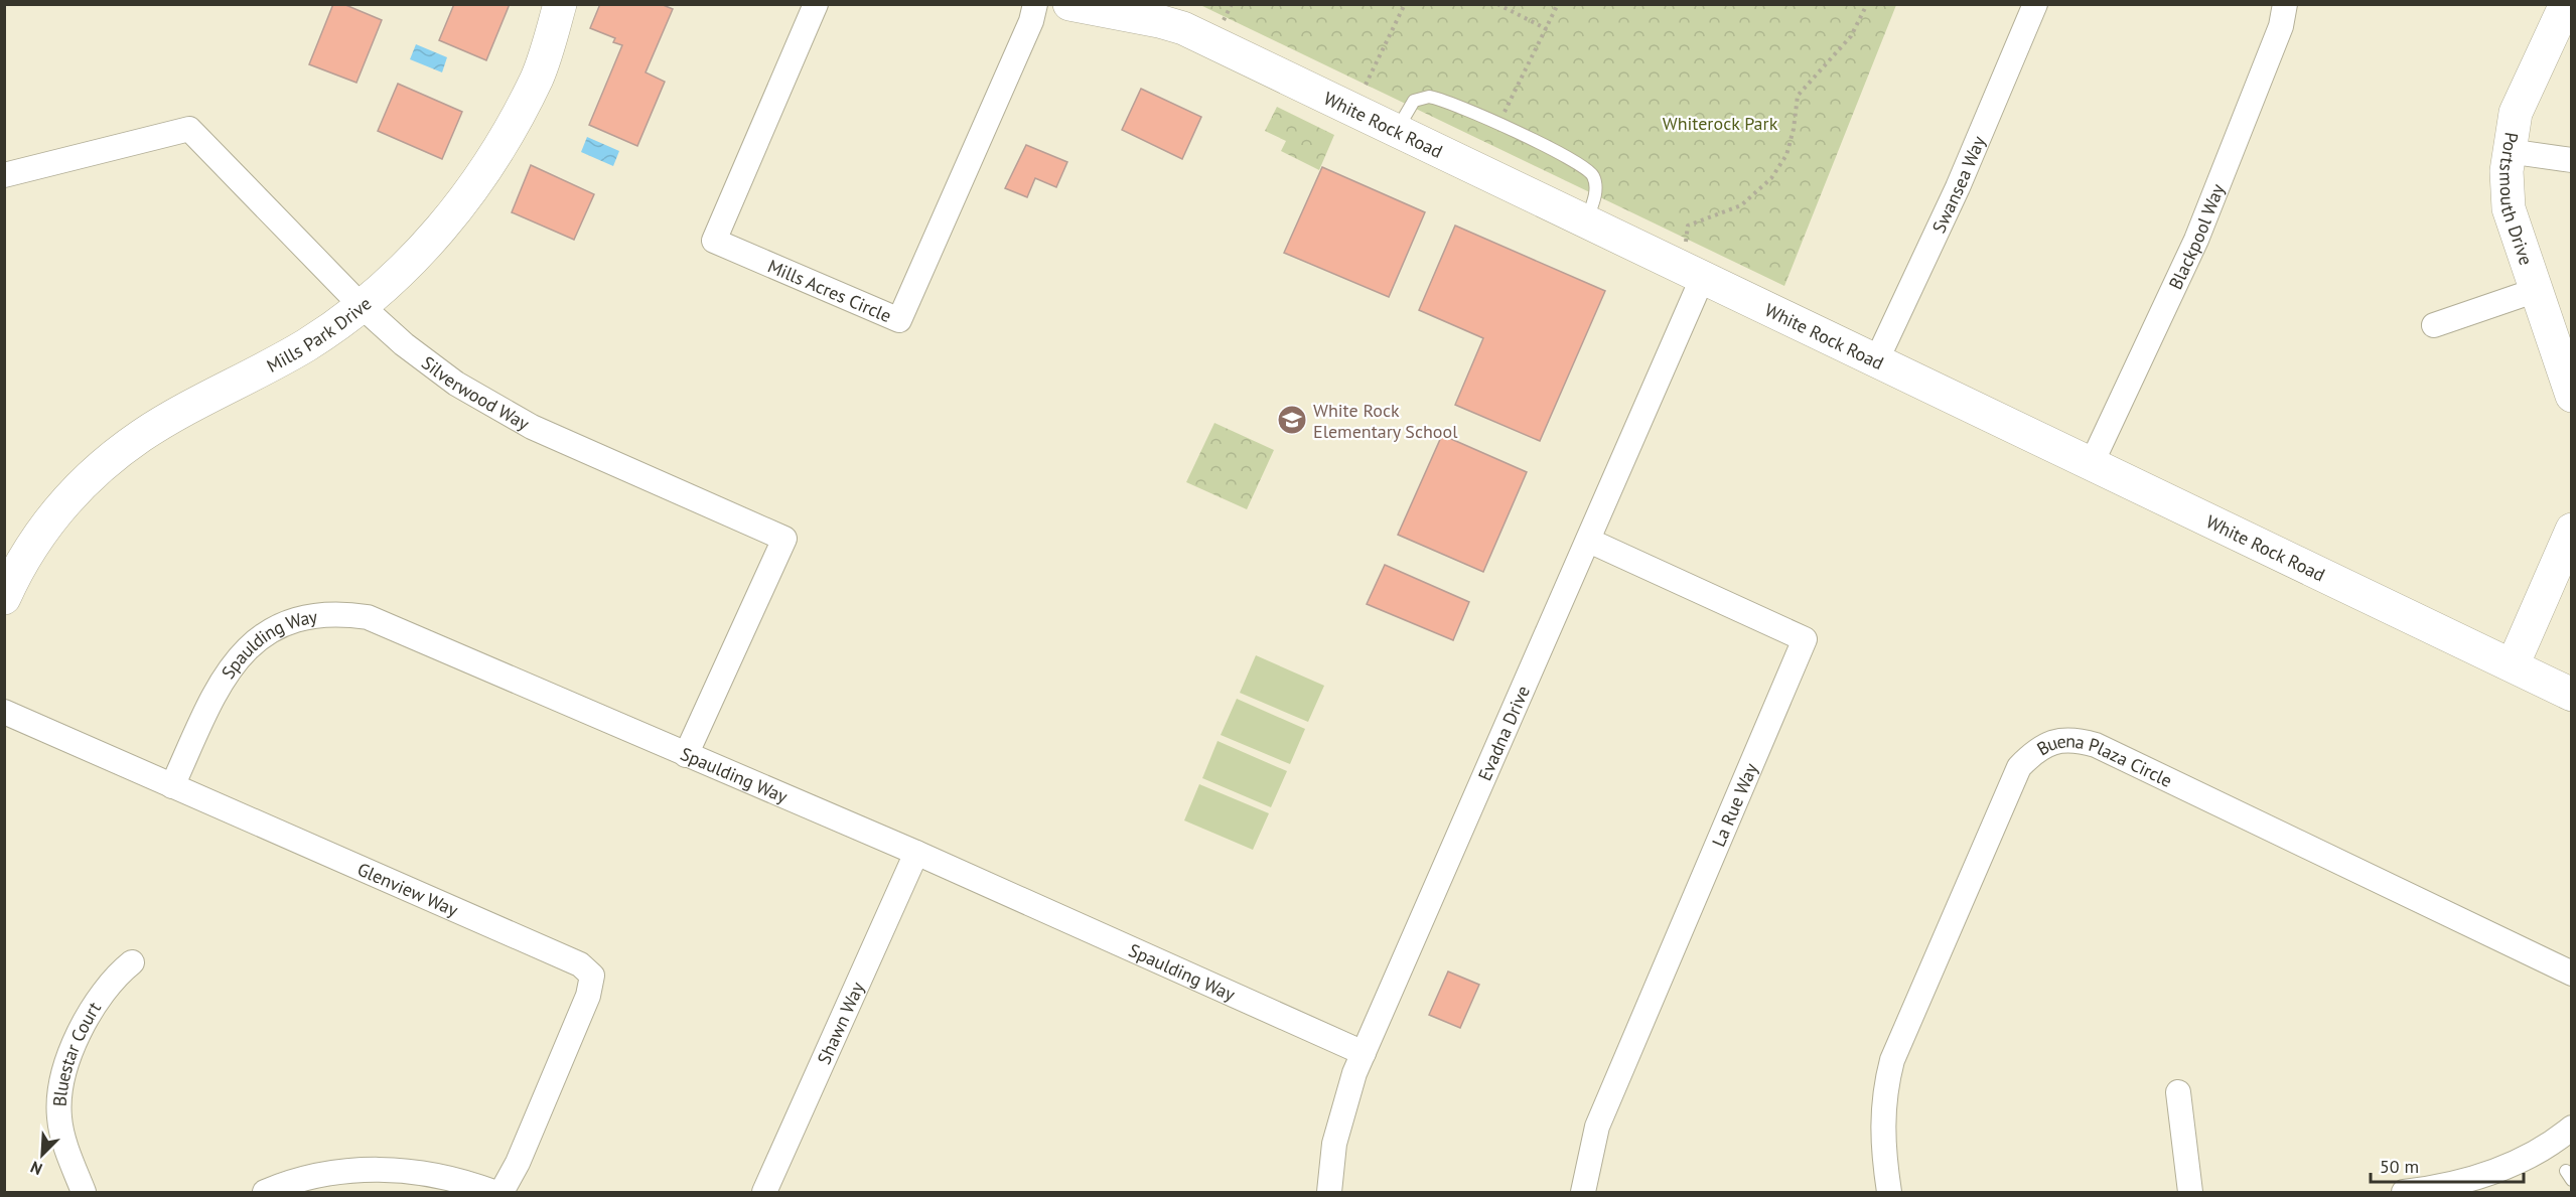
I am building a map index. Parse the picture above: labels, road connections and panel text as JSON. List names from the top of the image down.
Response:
{
  "streets": {
    "street": [
      "White Rock Road",
      "Swansea Way",
      "Portsmouth Drive",
      "Blackpool Way",
      "Mills Acres Circle",
      "Mills Park Drive",
      "Silverwood Way",
      "Spaulding Way",
      "Evadna Drive",
      "Buena Plaza Circle",
      "La Rue Way",
      "Glenview Way",
      "Shawn Way",
      "Bluestar Court"
    ]
  },
  "crossings": [
    ["White Rock Road", "Swansea Way"],
    ["White Rock Road", "Blackpool Way"],
    ["White Rock Road", "Evadna Drive"],
    ["Mills Park Drive", "Silverwood Way"],
    ["Silverwood Way", "Spaulding Way"],
    ["Spaulding Way", "Evadna Drive"],
    ["Spaulding Way", "Glenview Way"],
    ["Spaulding Way", "Shawn Way"],
    ["Evadna Drive", "La Rue Way"]
  ],
  "parks": ["Whiterock Park"],
  "places": {
    "school or university": ["White Rock Elementary School"]
  },
  "scale_bar": "50 m",
  "north": "bottom left"
}
